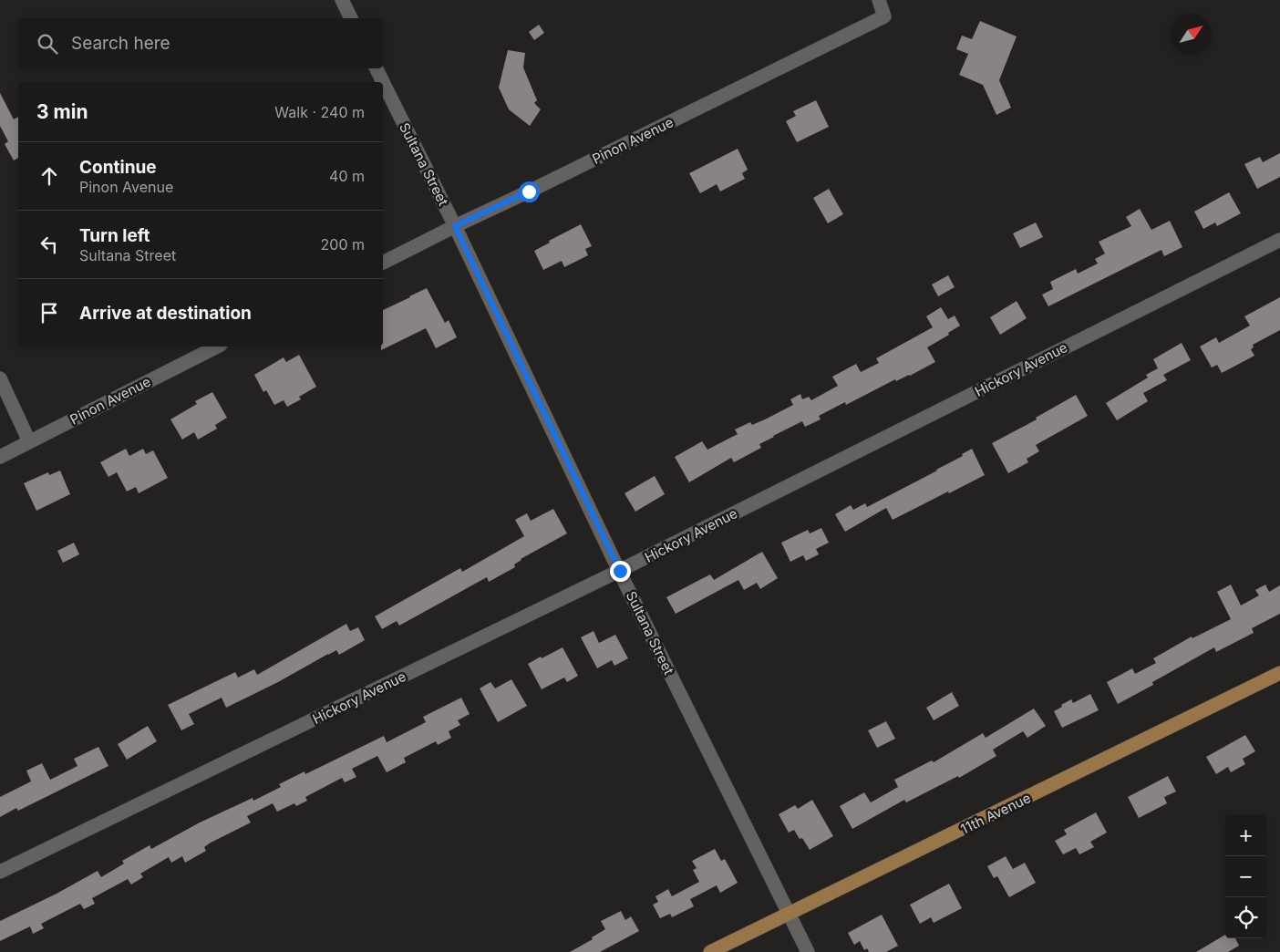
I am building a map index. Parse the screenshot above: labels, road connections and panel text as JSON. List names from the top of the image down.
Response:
{
  "streets": {
    "main road": ["11th Avenue"],
    "street": ["Pinon Avenue", "Sultana Street", "Hickory Avenue"]
  },
  "crossings": [
    ["Pinon Avenue", "Sultana Street"],
    ["Sultana Street", "Hickory Avenue"],
    ["Sultana Street", "11th Avenue"]
  ],
  "north": "top right",
  "page": {
    "search": "Search here",
    "heading": ["3 min", "Walk · 240 m"],
    "list": [
      ["Continue", "Pinon Avenue", "40 m"],
      ["Turn left", "Sultana Street", "200 m"],
      "Arrive at destination"
    ],
    "map_buttons": ["+", "−"]
  }
}
